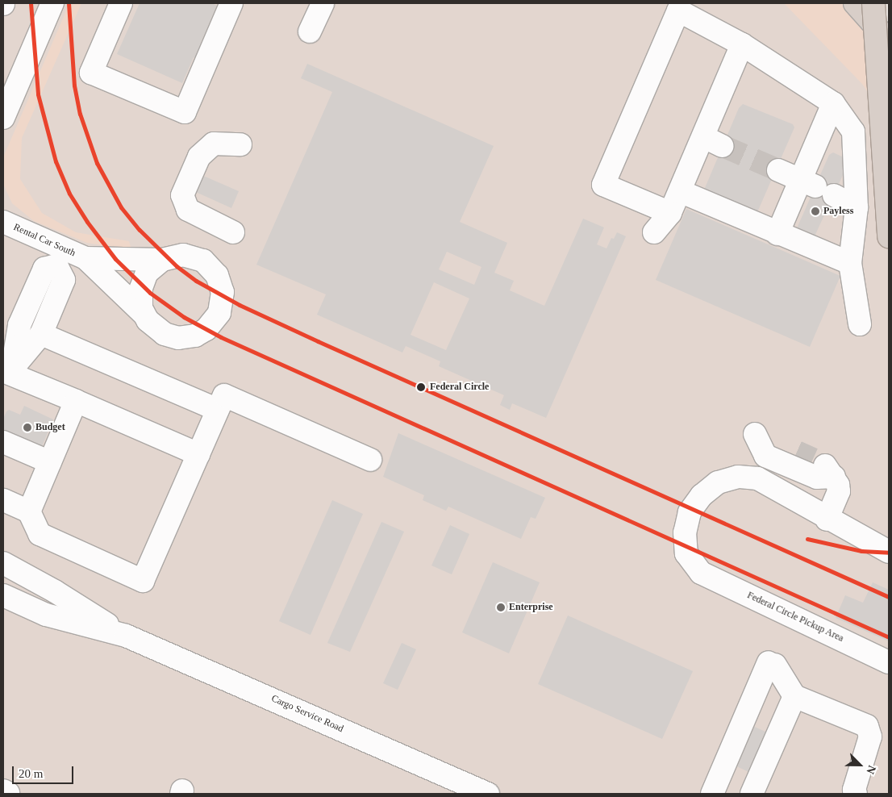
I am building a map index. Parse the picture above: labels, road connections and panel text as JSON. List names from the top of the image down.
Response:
{
  "streets": {
    "street": ["Rental Car South", "Federal Circle Pickup Area", "Cargo Service Road"]
  },
  "places": [
    "Payless",
    "Federal Circle",
    "Budget",
    "Enterprise"
  ],
  "scale_bar": "20 m",
  "north": "bottom right"
}
